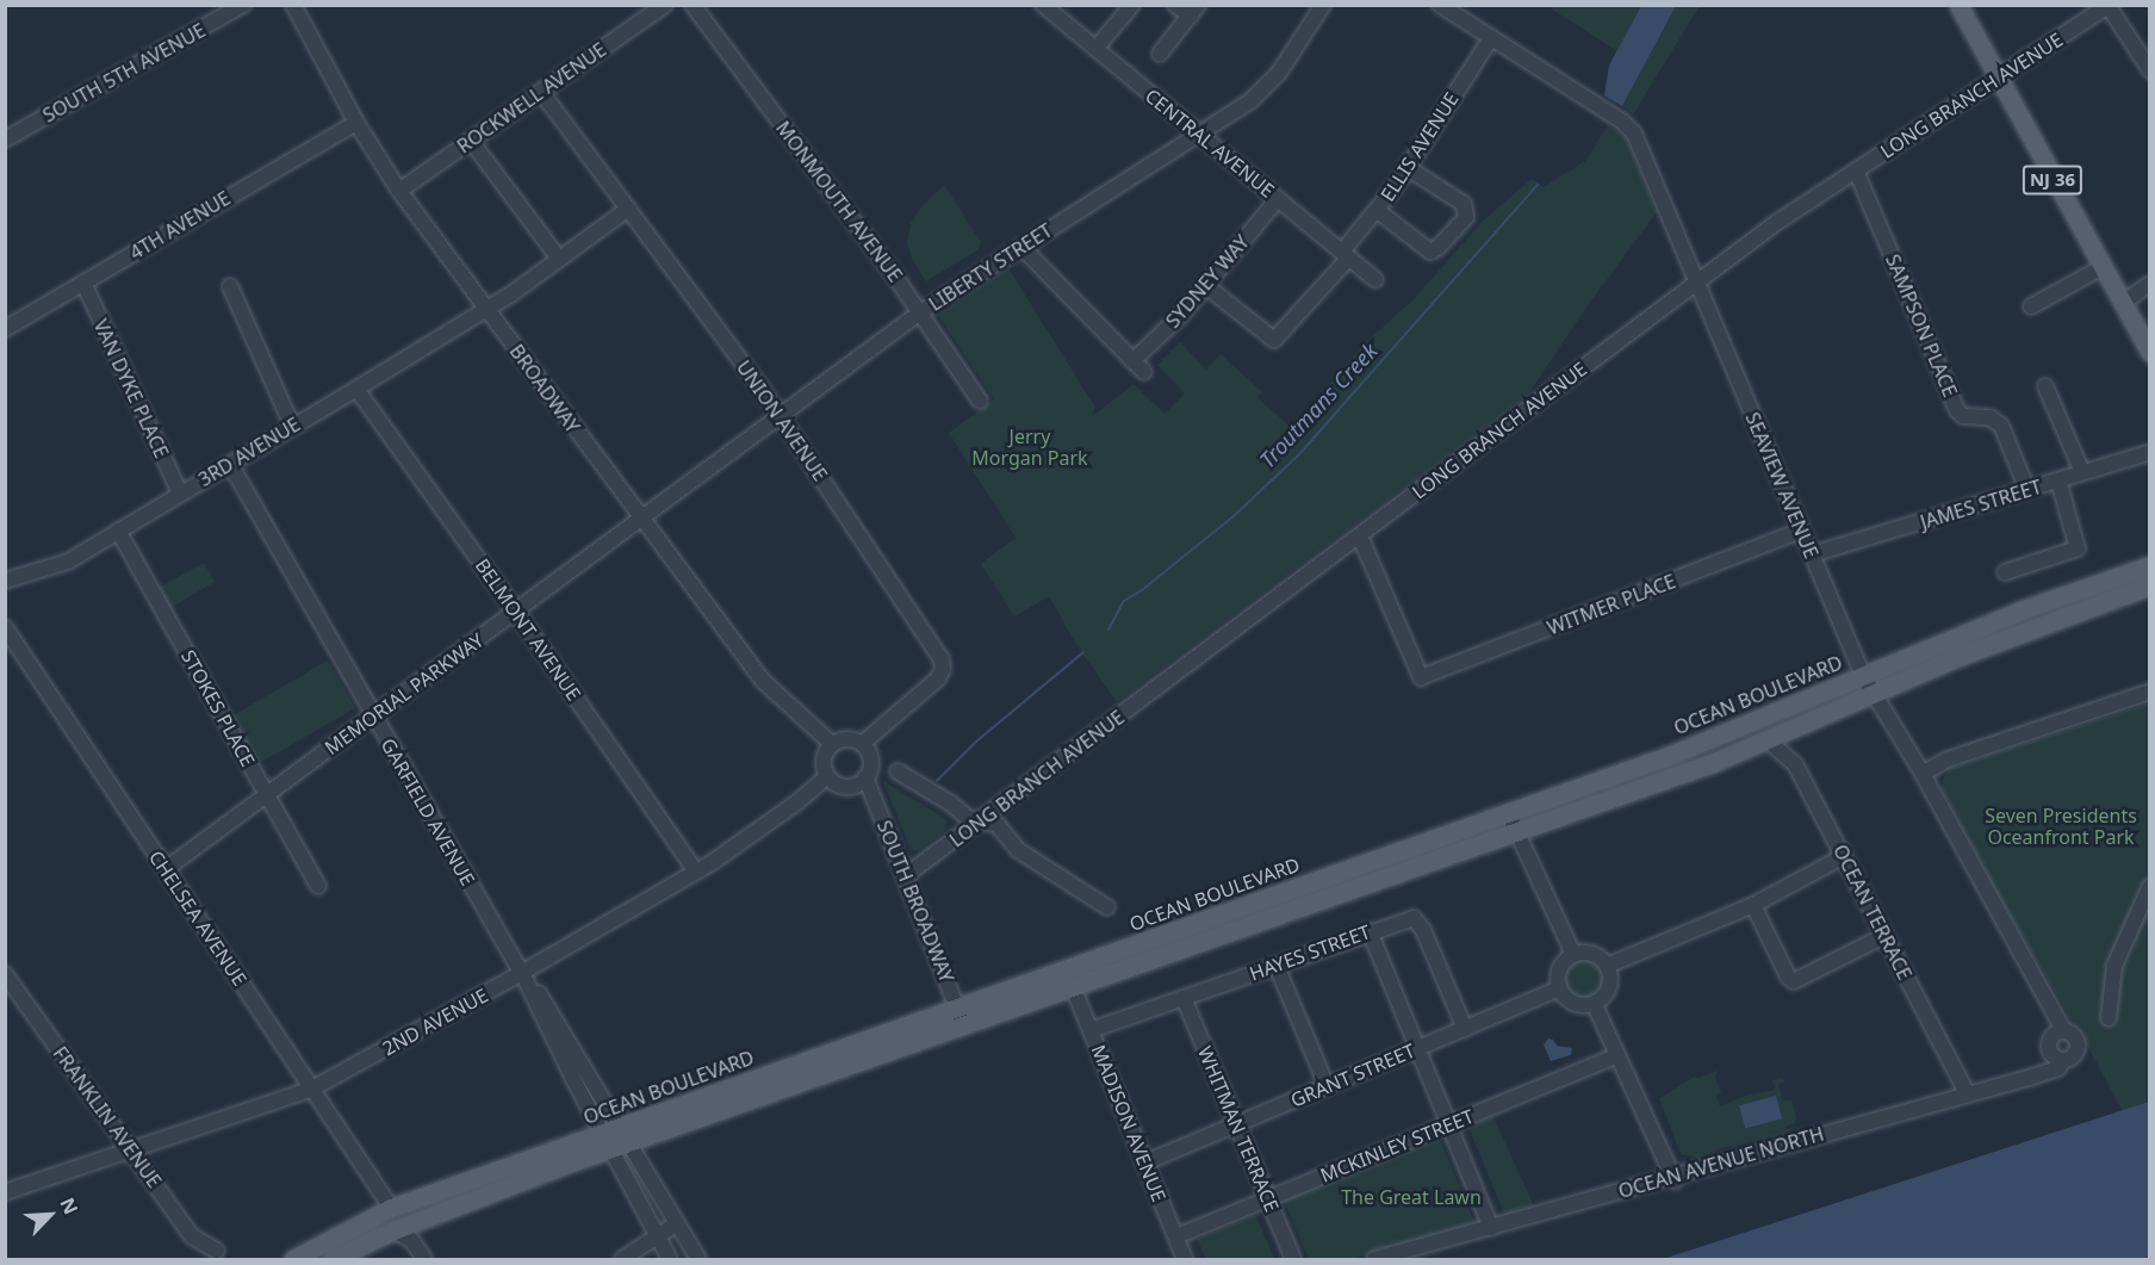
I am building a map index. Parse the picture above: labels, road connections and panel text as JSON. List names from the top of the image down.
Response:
{
  "streets": {
    "main road": ["NJ 36", "OCEAN BOULEVARD"],
    "street": [
      "SOUTH 5TH AVENUE",
      "LONG BRANCH AVENUE",
      "ROCKWELL AVENUE",
      "CENTRAL AVENUE",
      "ELLIS AVENUE",
      "MONMOUTH AVENUE",
      "4TH AVENUE",
      "LIBERTY STREET",
      "SYDNEY WAY",
      "SAMPSON PLACE",
      "VAN DYKE PLACE",
      "BROADWAY",
      "UNION AVENUE",
      "3RD AVENUE",
      "SEAVIEW AVENUE",
      "JAMES STREET",
      "WITMER PLACE",
      "BELMONT AVENUE",
      "MEMORIAL PARKWAY",
      "STOKES PLACE",
      "GARFIELD AVENUE",
      "SOUTH BROADWAY",
      "OCEAN TERRACE",
      "CHELSEA AVENUE",
      "HAYES STREET",
      "2ND AVENUE",
      "GRANT STREET",
      "FRANKLIN AVENUE",
      "MADISON AVENUE",
      "WHITMAN TERRACE",
      "MCKINLEY STREET",
      "OCEAN AVENUE NORTH"
    ]
  },
  "crossings": [
    ["LONG BRANCH AVENUE", "NJ 36"],
    ["LONG BRANCH AVENUE", "SAMPSON PLACE"],
    ["LONG BRANCH AVENUE", "SEAVIEW AVENUE"],
    ["LONG BRANCH AVENUE", "WITMER PLACE"],
    ["LONG BRANCH AVENUE", "SOUTH BROADWAY"],
    ["ROCKWELL AVENUE", "BROADWAY"],
    ["ROCKWELL AVENUE", "UNION AVENUE"],
    ["CENTRAL AVENUE", "ELLIS AVENUE"],
    ["CENTRAL AVENUE", "LIBERTY STREET"],
    ["CENTRAL AVENUE", "SYDNEY WAY"],
    ["ELLIS AVENUE", "SYDNEY WAY"],
    ["ELLIS AVENUE", "SEAVIEW AVENUE"],
    ["MONMOUTH AVENUE", "LIBERTY STREET"],
    ["4TH AVENUE", "VAN DYKE PLACE"],
    ["4TH AVENUE", "BROADWAY"],
    ["LIBERTY STREET", "BROADWAY"],
    ["LIBERTY STREET", "UNION AVENUE"],
    ["LIBERTY STREET", "MEMORIAL PARKWAY"],
    ["SAMPSON PLACE", "JAMES STREET"],
    ["VAN DYKE PLACE", "3RD AVENUE"],
    ["BROADWAY", "UNION AVENUE"],
    ["BROADWAY", "3RD AVENUE"],
    ["BROADWAY", "MEMORIAL PARKWAY"],
    ["BROADWAY", "SOUTH BROADWAY"],
    ["BROADWAY", "2ND AVENUE"],
    ["UNION AVENUE", "3RD AVENUE"],
    ["UNION AVENUE", "SOUTH BROADWAY"],
    ["UNION AVENUE", "2ND AVENUE"],
    ["3RD AVENUE", "BELMONT AVENUE"],
    ["3RD AVENUE", "STOKES PLACE"],
    ["3RD AVENUE", "GARFIELD AVENUE"],
    ["SEAVIEW AVENUE", "JAMES STREET"],
    ["SEAVIEW AVENUE", "WITMER PLACE"],
    ["SEAVIEW AVENUE", "OCEAN BOULEVARD"],
    ["SEAVIEW AVENUE", "OCEAN AVENUE NORTH"],
    ["BELMONT AVENUE", "MEMORIAL PARKWAY"],
    ["BELMONT AVENUE", "2ND AVENUE"],
    ["MEMORIAL PARKWAY", "STOKES PLACE"],
    ["MEMORIAL PARKWAY", "GARFIELD AVENUE"],
    ["MEMORIAL PARKWAY", "CHELSEA AVENUE"],
    ["OCEAN BOULEVARD", "GARFIELD AVENUE"],
    ["OCEAN BOULEVARD", "SOUTH BROADWAY"],
    ["OCEAN BOULEVARD", "OCEAN TERRACE"],
    ["OCEAN BOULEVARD", "CHELSEA AVENUE"],
    ["OCEAN BOULEVARD", "MADISON AVENUE"],
    ["GARFIELD AVENUE", "2ND AVENUE"],
    ["SOUTH BROADWAY", "2ND AVENUE"],
    ["OCEAN TERRACE", "OCEAN AVENUE NORTH"],
    ["CHELSEA AVENUE", "2ND AVENUE"],
    ["HAYES STREET", "GRANT STREET"],
    ["HAYES STREET", "MADISON AVENUE"],
    ["HAYES STREET", "WHITMAN TERRACE"],
    ["2ND AVENUE", "FRANKLIN AVENUE"],
    ["GRANT STREET", "MADISON AVENUE"],
    ["GRANT STREET", "WHITMAN TERRACE"],
    ["MADISON AVENUE", "MCKINLEY STREET"],
    ["WHITMAN TERRACE", "MCKINLEY STREET"]
  ],
  "water": ["Troutmans Creek"],
  "parks": ["Jerry Morgan Park", "Seven Presidents Oceanfront Park", "The Great Lawn"],
  "north": "top right"
}
